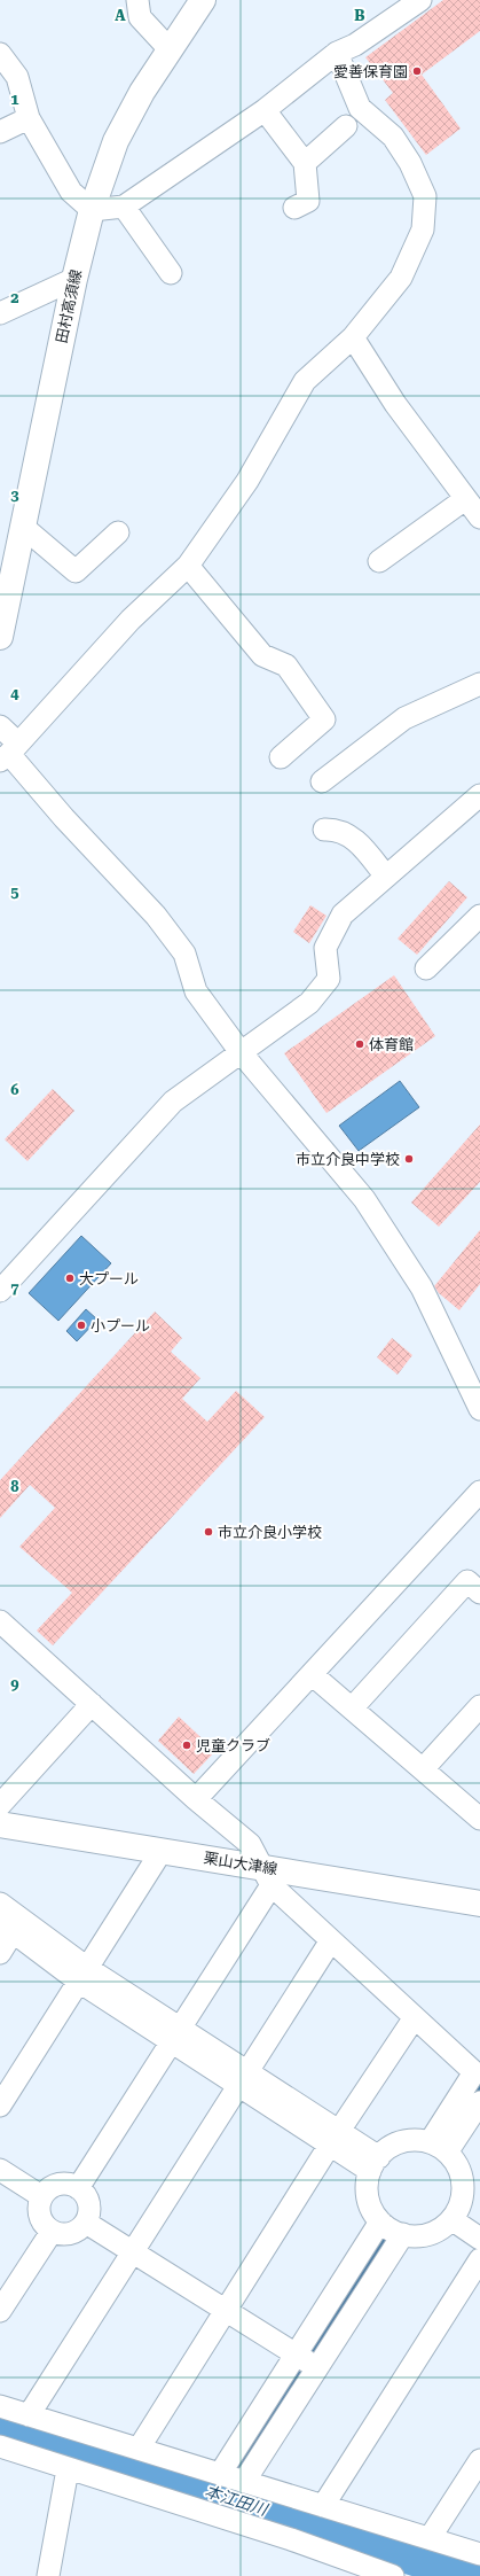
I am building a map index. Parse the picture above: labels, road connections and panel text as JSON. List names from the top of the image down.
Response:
{
  "streets": {
    "main road": ["田村高須線", "栗山大津線"]
  },
  "water": ["本江田川"],
  "places": [
    "愛善保育園",
    "体育館",
    "市立介良中学校",
    "大プール",
    "小プール",
    "市立介良小学校",
    "児童クラブ"
  ],
  "grid": {
    "columns": ["A", "B"],
    "rows": [
      "1",
      "2",
      "3",
      "4",
      "5",
      "6",
      "7",
      "8",
      "9"
    ]
  }
}
